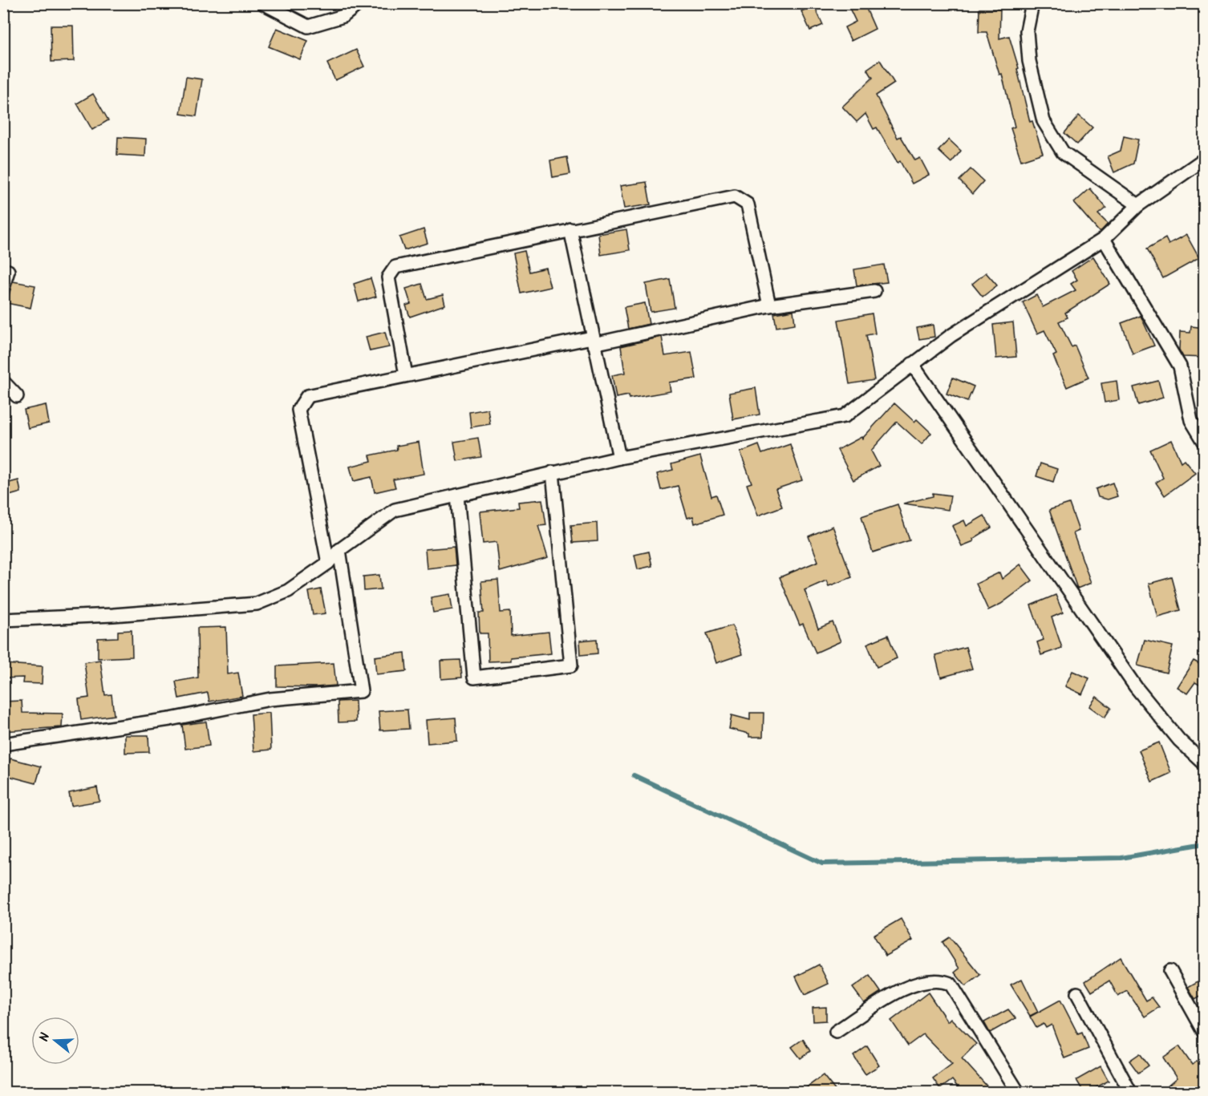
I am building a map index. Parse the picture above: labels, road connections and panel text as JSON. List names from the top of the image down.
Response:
{
  "north": "left"
}
